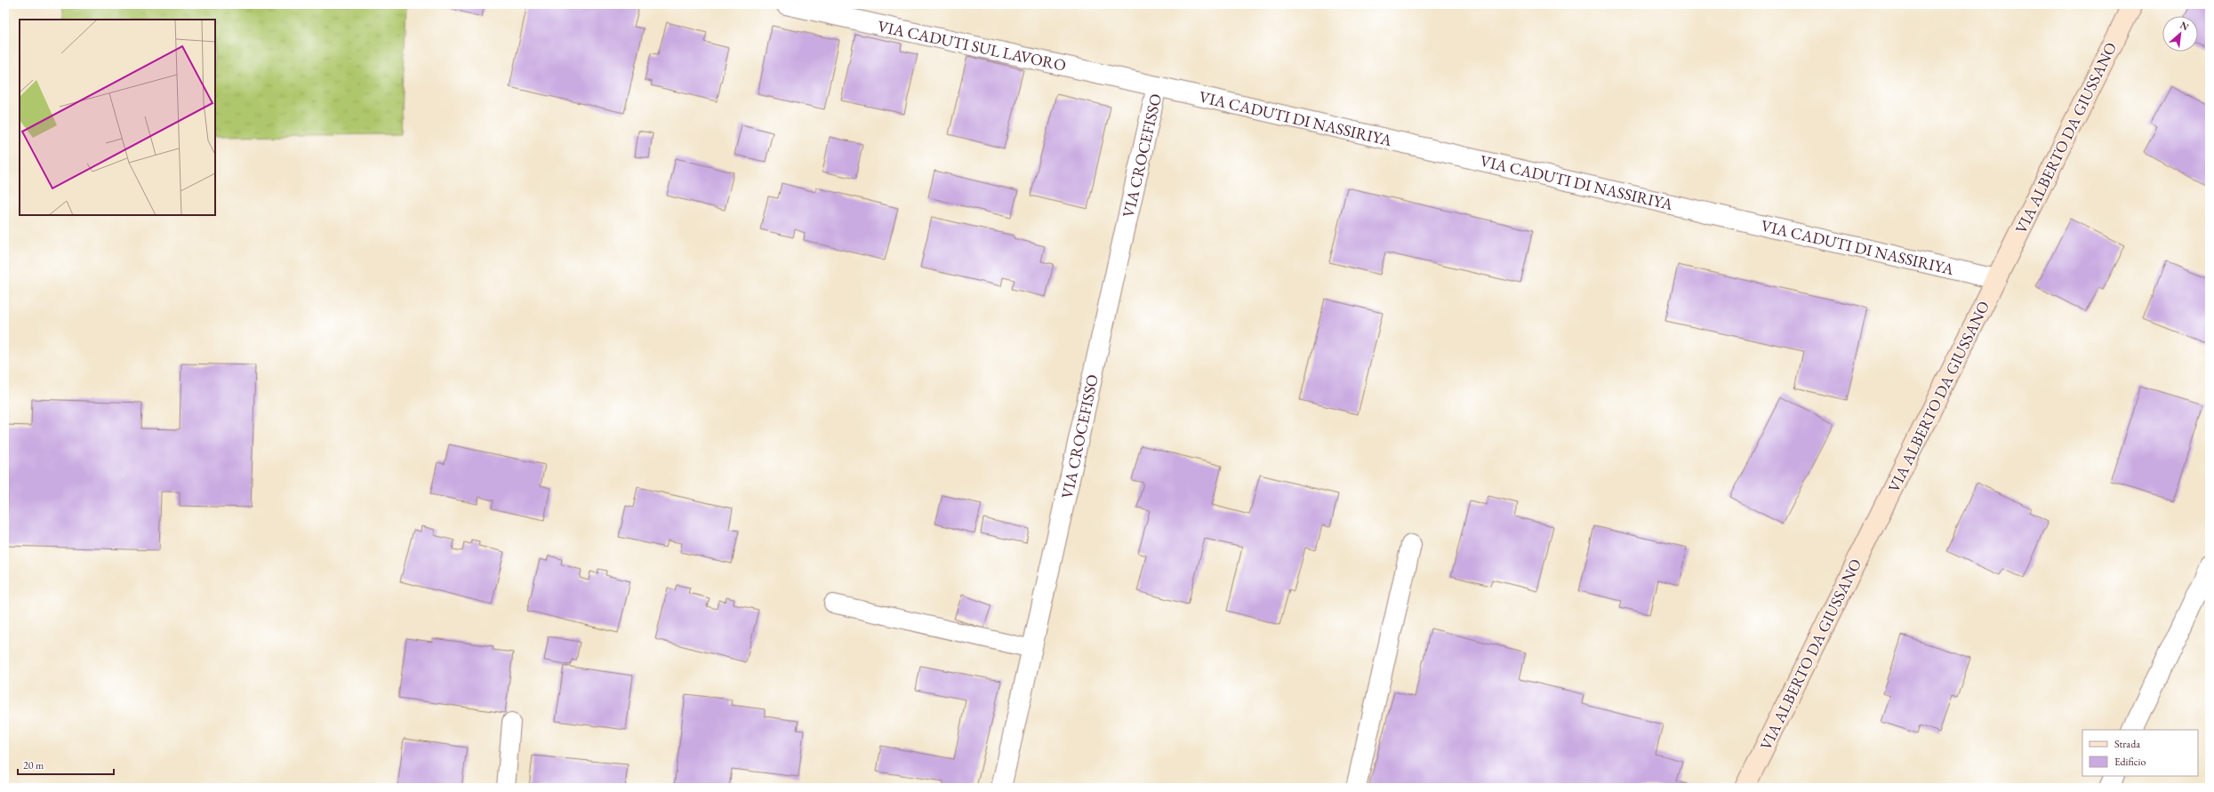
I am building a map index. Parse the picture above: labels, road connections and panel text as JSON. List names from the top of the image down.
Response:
{
  "streets": {
    "street": [
      "VIA CADUTI SUL LAVORO",
      "VIA CADUTI DI NASSIRIYA",
      "VIA ALBERTO DA GIUSSANO",
      "VIA CROCEFISSO"
    ]
  },
  "crossings": [
    ["VIA CADUTI SUL LAVORO", "VIA CADUTI DI NASSIRIYA"],
    ["VIA CADUTI SUL LAVORO", "VIA CROCEFISSO"],
    ["VIA CADUTI DI NASSIRIYA", "VIA ALBERTO DA GIUSSANO"],
    ["VIA CADUTI DI NASSIRIYA", "VIA CROCEFISSO"]
  ],
  "legend": ["Strada", "Edificio"],
  "scale_bar": "20 m",
  "north": "top right"
}
